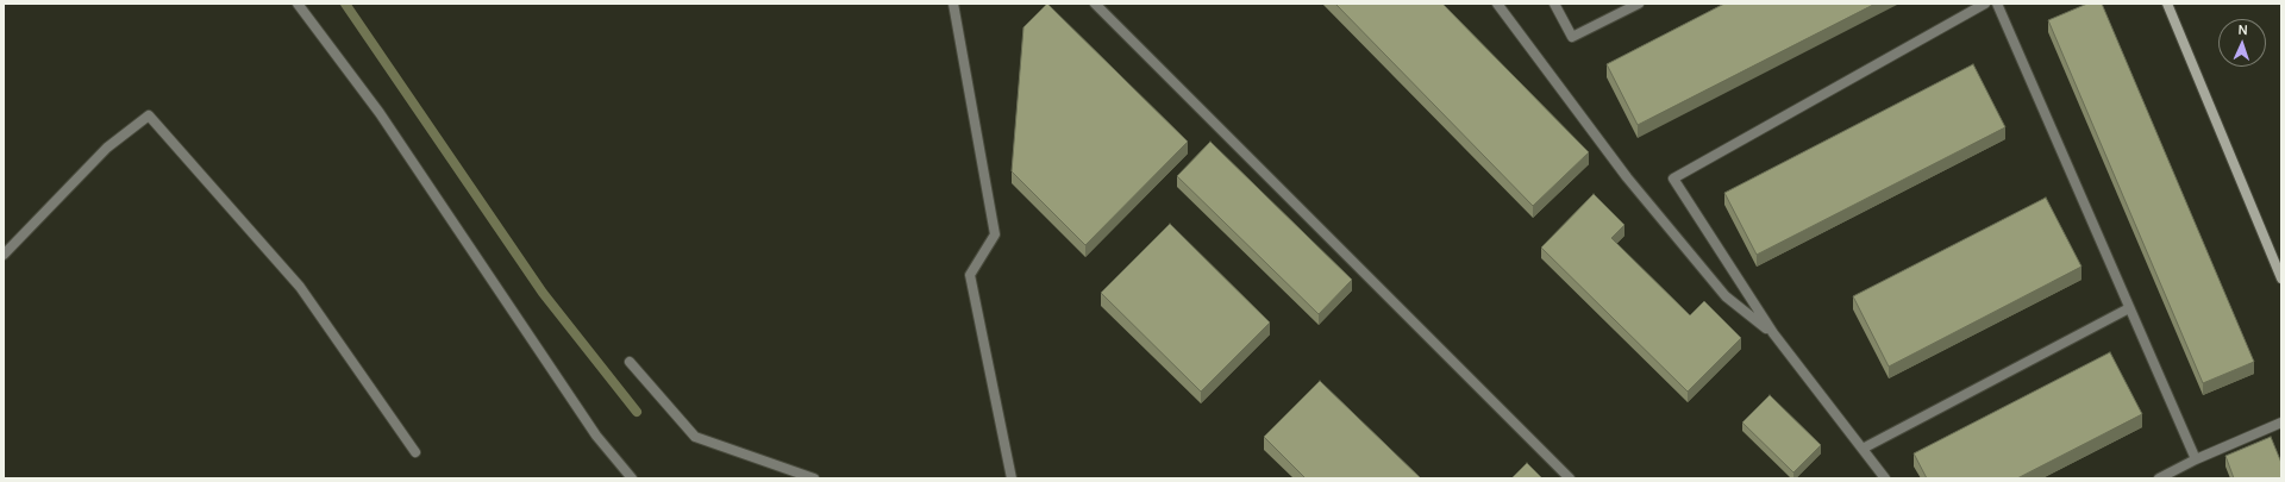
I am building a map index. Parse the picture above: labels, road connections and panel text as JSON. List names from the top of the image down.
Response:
{
  "north": "top"
}
